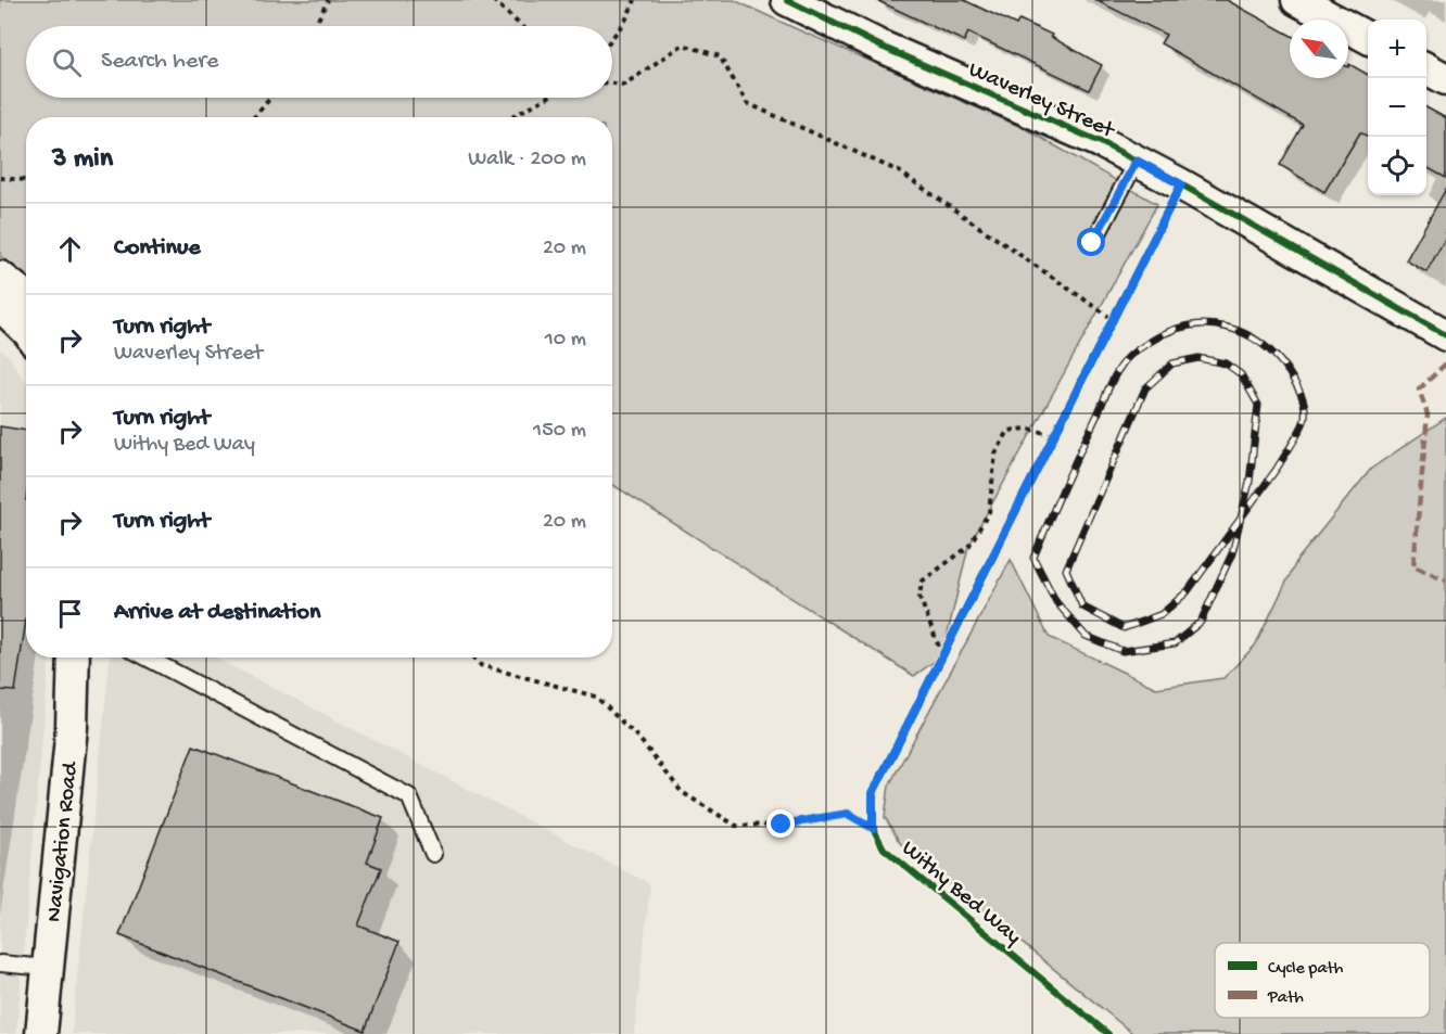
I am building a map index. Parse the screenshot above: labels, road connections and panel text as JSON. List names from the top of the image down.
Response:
{
  "streets": {
    "street": ["Waverley Street", "Navigation Road"],
    "cycle path": ["Withy Bed Way"]
  },
  "legend": ["Cycle path", "Path"],
  "north": "top left",
  "page": {
    "map_buttons": ["+", "−"],
    "search": "Search here",
    "heading": ["3 min", "Walk · 200 m"],
    "list": [
      ["Continue", "20 m"],
      ["Turn right", "Waverley Street", "10 m"],
      ["Turn right", "Withy Bed Way", "150 m"],
      ["Turn right", "20 m"],
      "Arrive at destination"
    ]
  }
}
